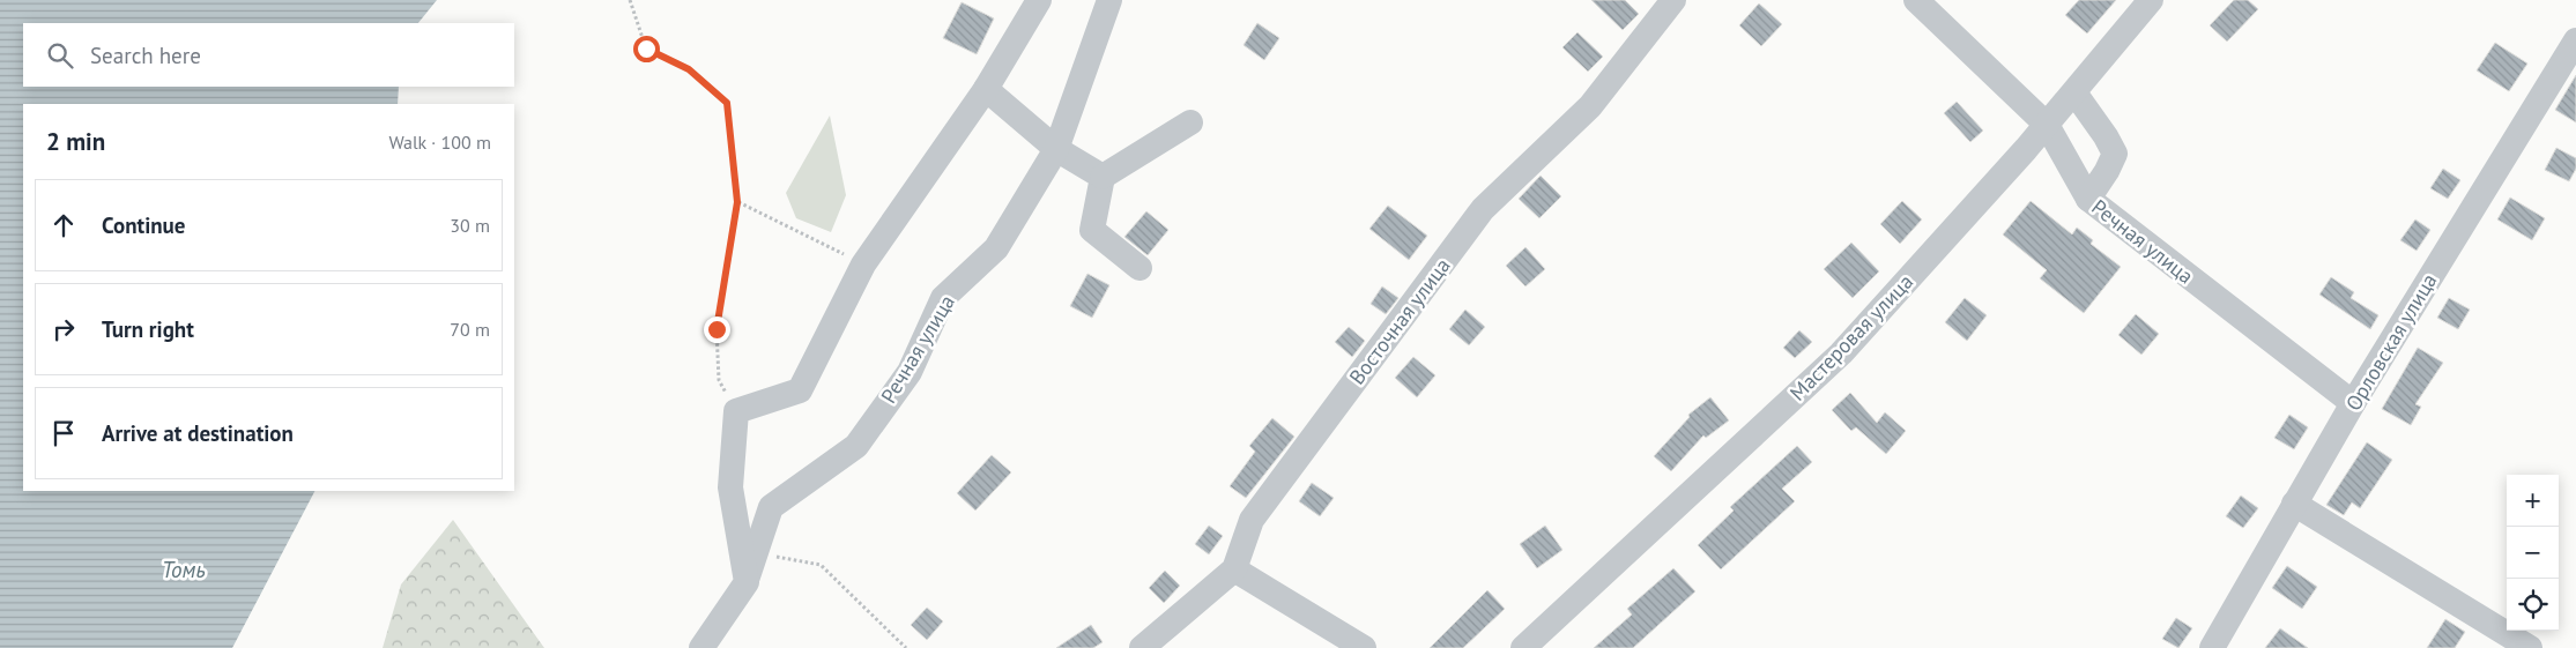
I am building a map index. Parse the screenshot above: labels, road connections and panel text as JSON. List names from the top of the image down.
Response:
{
  "streets": {
    "street": [
      "Речная улица",
      "Восточная улица",
      "Мастеровая улица",
      "Орловская улица"
    ]
  },
  "crossings": [
    ["Речная улица", "Мастеровая улица"],
    ["Речная улица", "Орловская улица"]
  ],
  "water": ["Томь"],
  "page": {
    "search": "Search here",
    "heading": ["2 min", "Walk · 100 m"],
    "list": [
      ["Continue", "30 m"],
      ["Turn right", "70 m"],
      "Arrive at destination"
    ],
    "map_buttons": ["+", "−"]
  }
}
